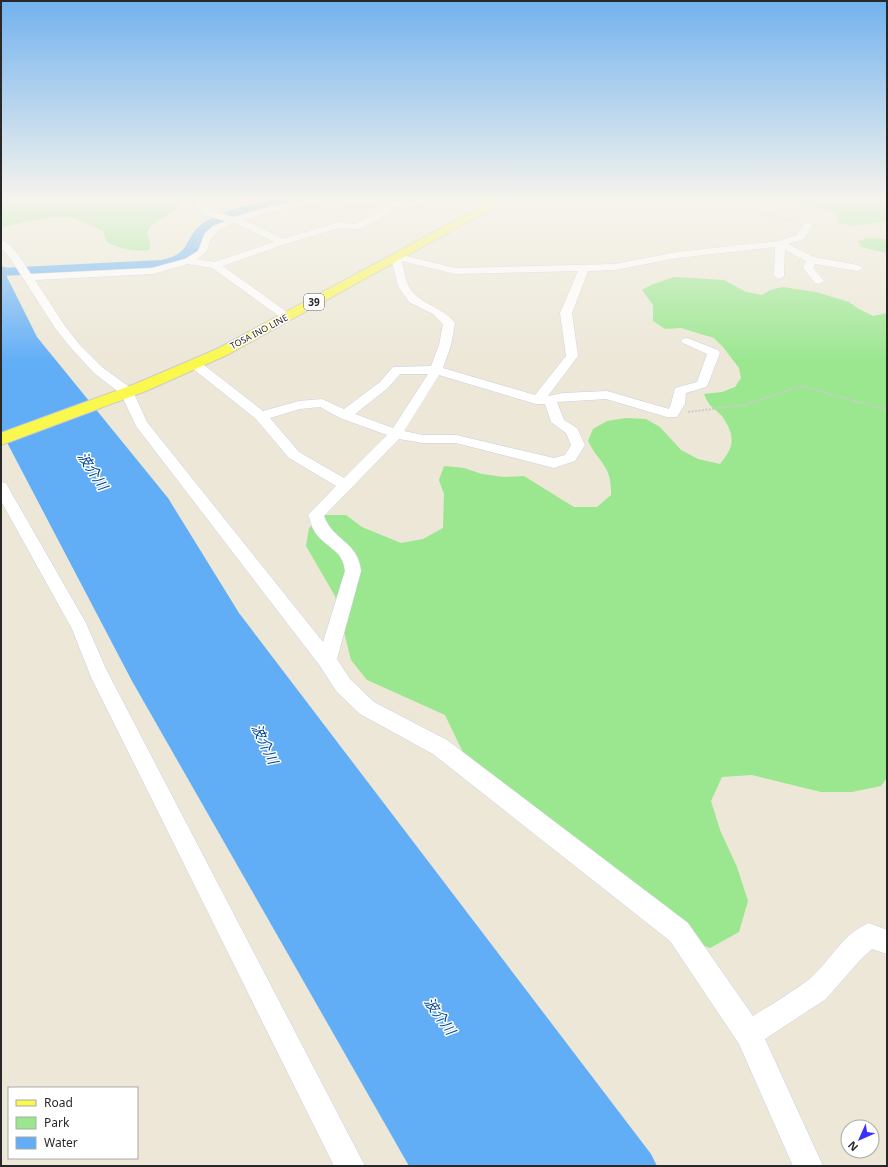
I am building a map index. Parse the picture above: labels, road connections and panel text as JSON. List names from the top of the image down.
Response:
{
  "streets": {
    "main road": ["39", "TOSA INO LINE"]
  },
  "water": ["波介川"],
  "legend": ["Road", "Park", "Water"],
  "north": "bottom left"
}
